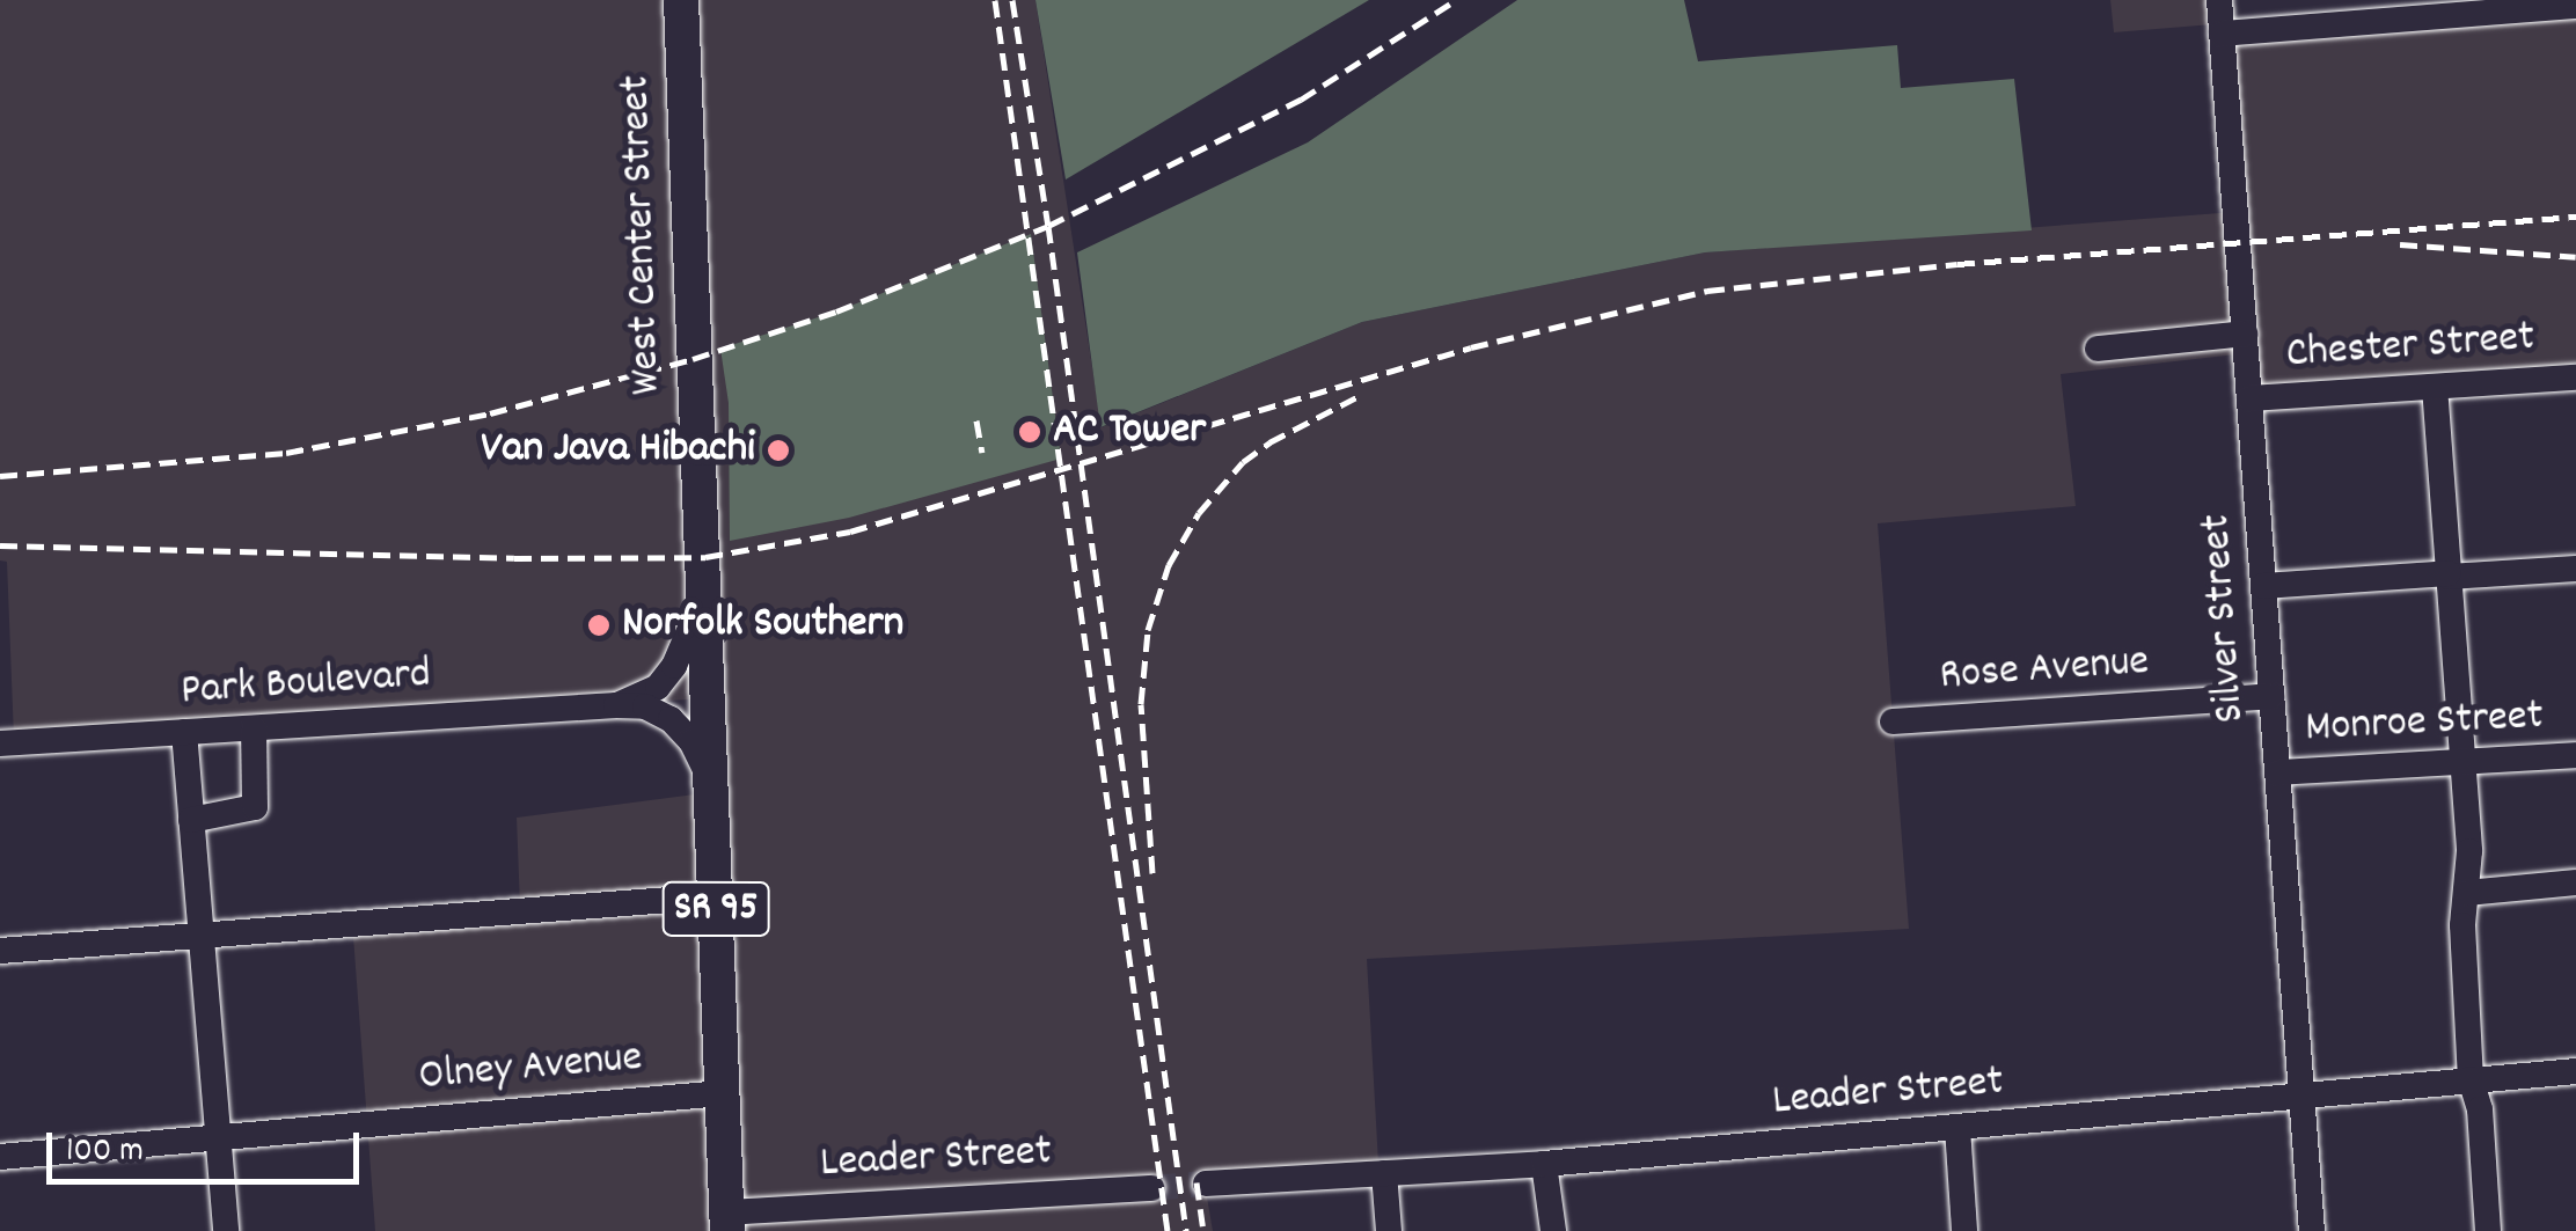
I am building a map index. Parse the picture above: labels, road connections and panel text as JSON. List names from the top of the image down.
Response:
{
  "streets": {
    "main road": ["West Center Street", "SR 95"],
    "street": [
      "Chester Street",
      "Silver Street",
      "Rose Avenue",
      "Park Boulevard",
      "Monroe Street",
      "Olney Avenue",
      "Leader Street"
    ]
  },
  "crossings": [
    ["West Center Street", "Park Boulevard"],
    ["West Center Street", "Olney Avenue"],
    ["West Center Street", "Leader Street"],
    ["Chester Street", "Silver Street"],
    ["Silver Street", "Rose Avenue"],
    ["Silver Street", "Monroe Street"],
    ["Silver Street", "Leader Street"]
  ],
  "places": ["AC Tower", "Van Java Hibachi", "Norfolk Southern"],
  "scale_bar": "100 m"
}
